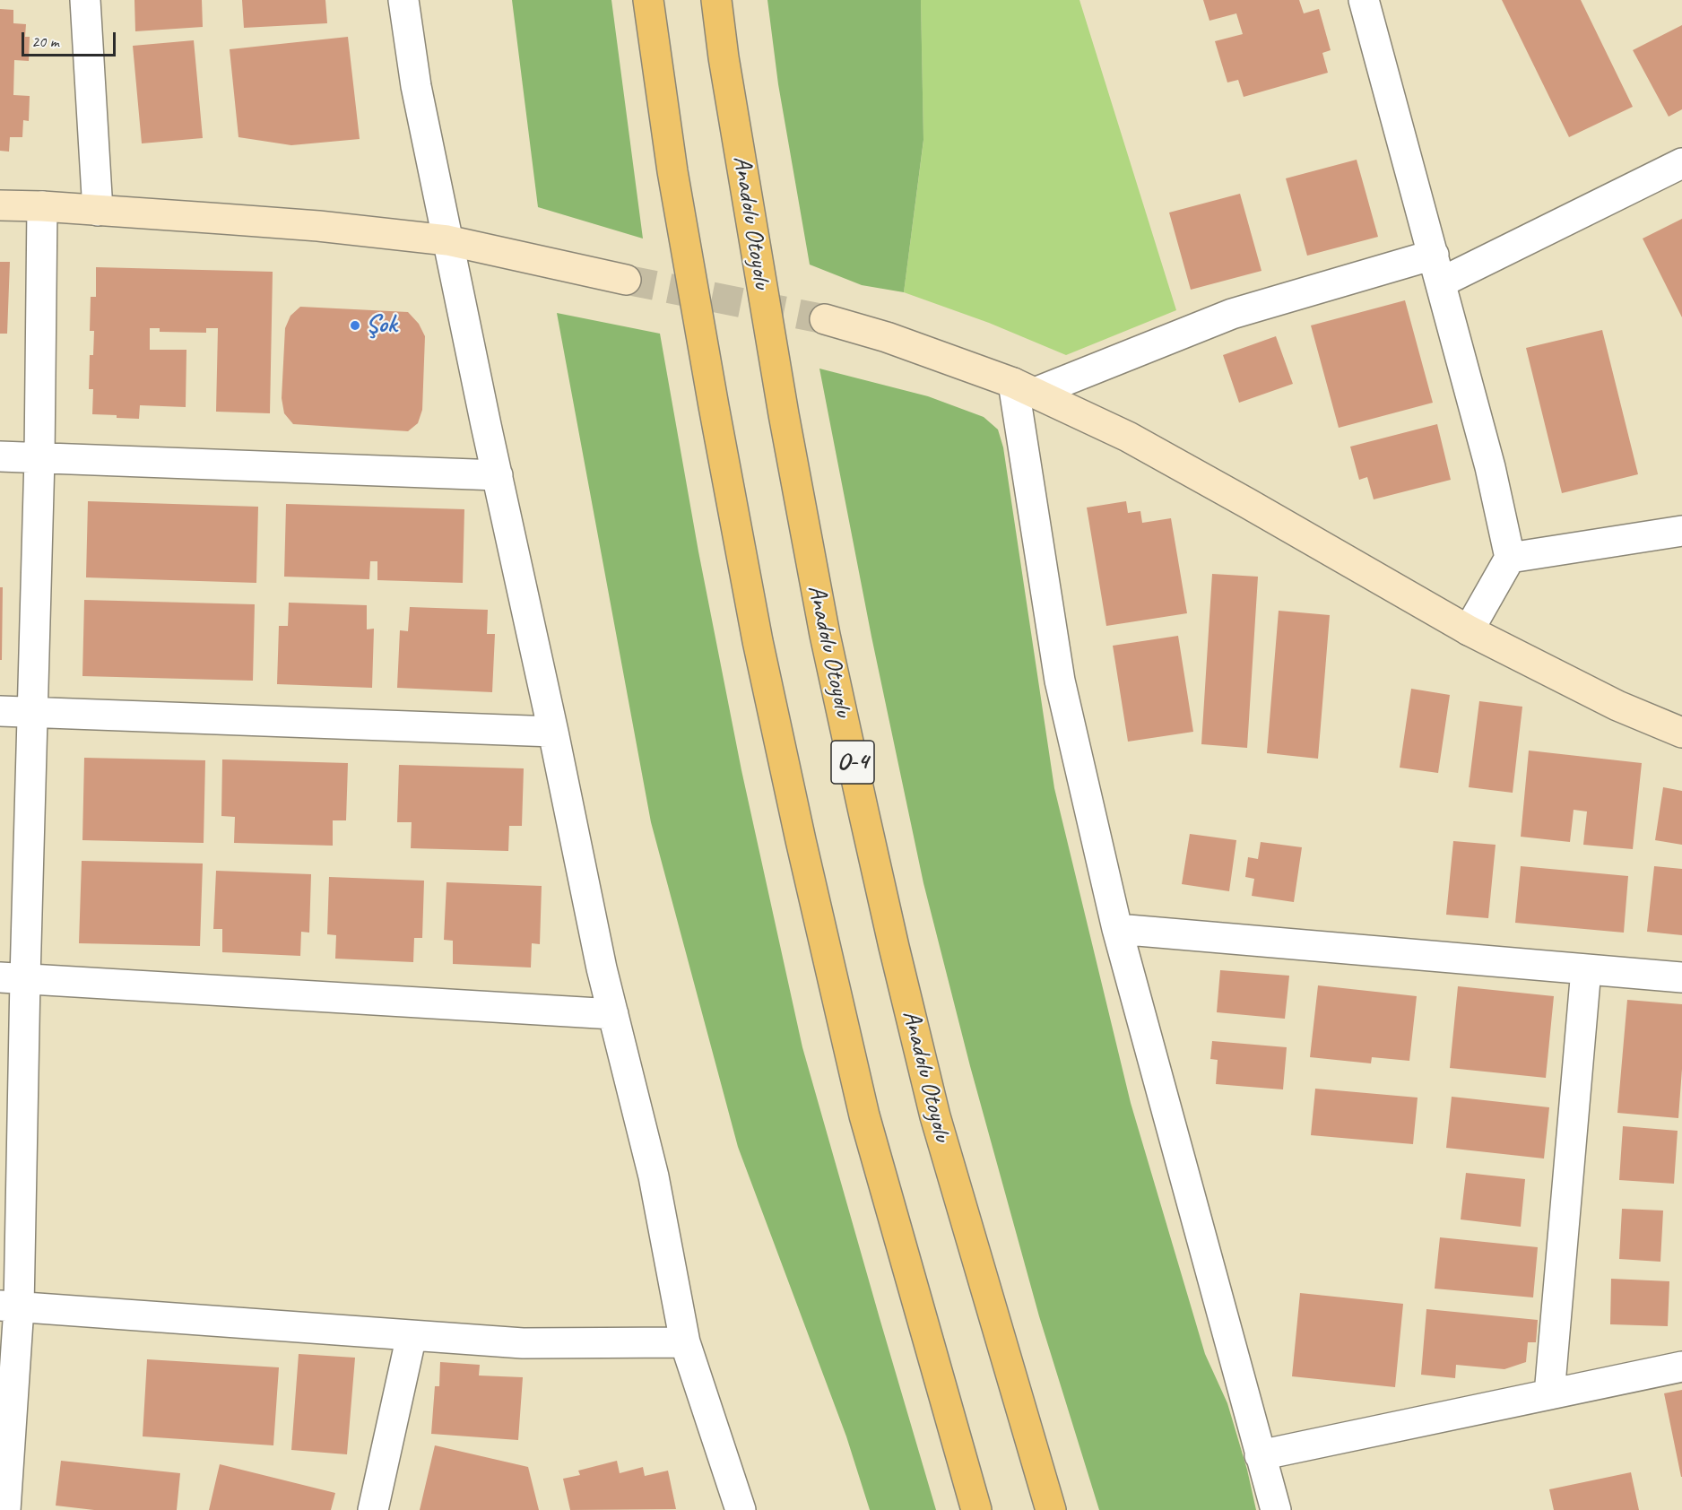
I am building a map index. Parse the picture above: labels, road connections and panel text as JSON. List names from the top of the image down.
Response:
{
  "streets": {
    "highway": ["Anadolu Otoyolu", "O-4"]
  },
  "places": ["Şok"],
  "scale_bar": "20 m"
}
